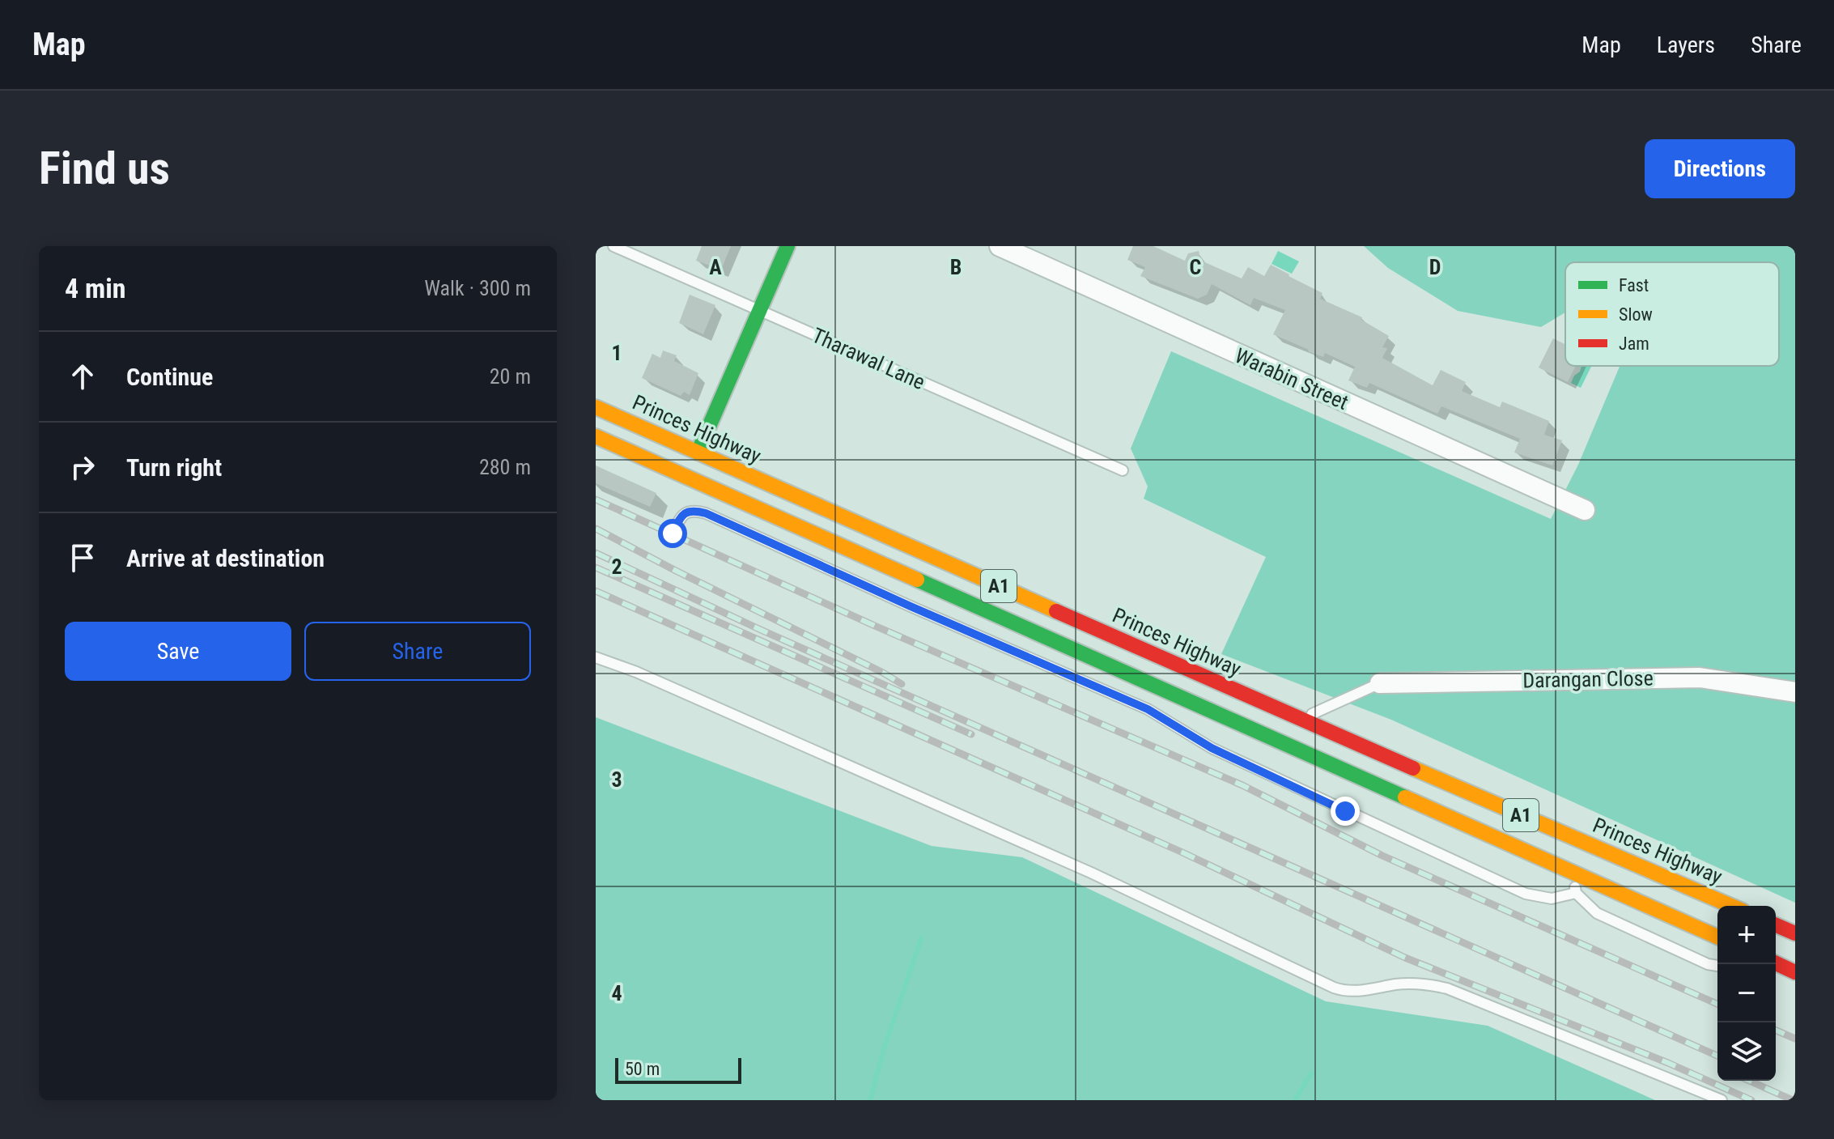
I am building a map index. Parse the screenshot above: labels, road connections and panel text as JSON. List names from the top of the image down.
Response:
{
  "streets": {
    "main road": ["Princes Highway", "A1"],
    "street": ["Warabin Street", "Darangan Close"],
    "lane": ["Tharawal Lane"]
  },
  "legend": ["Fast", "Slow", "Jam"],
  "scale_bar": "50 m",
  "page": {
    "header": "Map",
    "nav": ["Map", "Layers", "Share"],
    "buttons": [
      "Directions",
      ["Save", "Share"]
    ],
    "title": "Find us",
    "heading": ["4 min", "Walk · 300 m"],
    "list": [
      ["Continue", "20 m"],
      ["Turn right", "280 m"],
      "Arrive at destination"
    ],
    "map_buttons": ["+", "−"],
    "scale": "50 m"
  },
  "grid": {
    "columns": [
      "A",
      "B",
      "C",
      "D"
    ],
    "rows": [
      "1",
      "2",
      "3",
      "4"
    ]
  }
}
